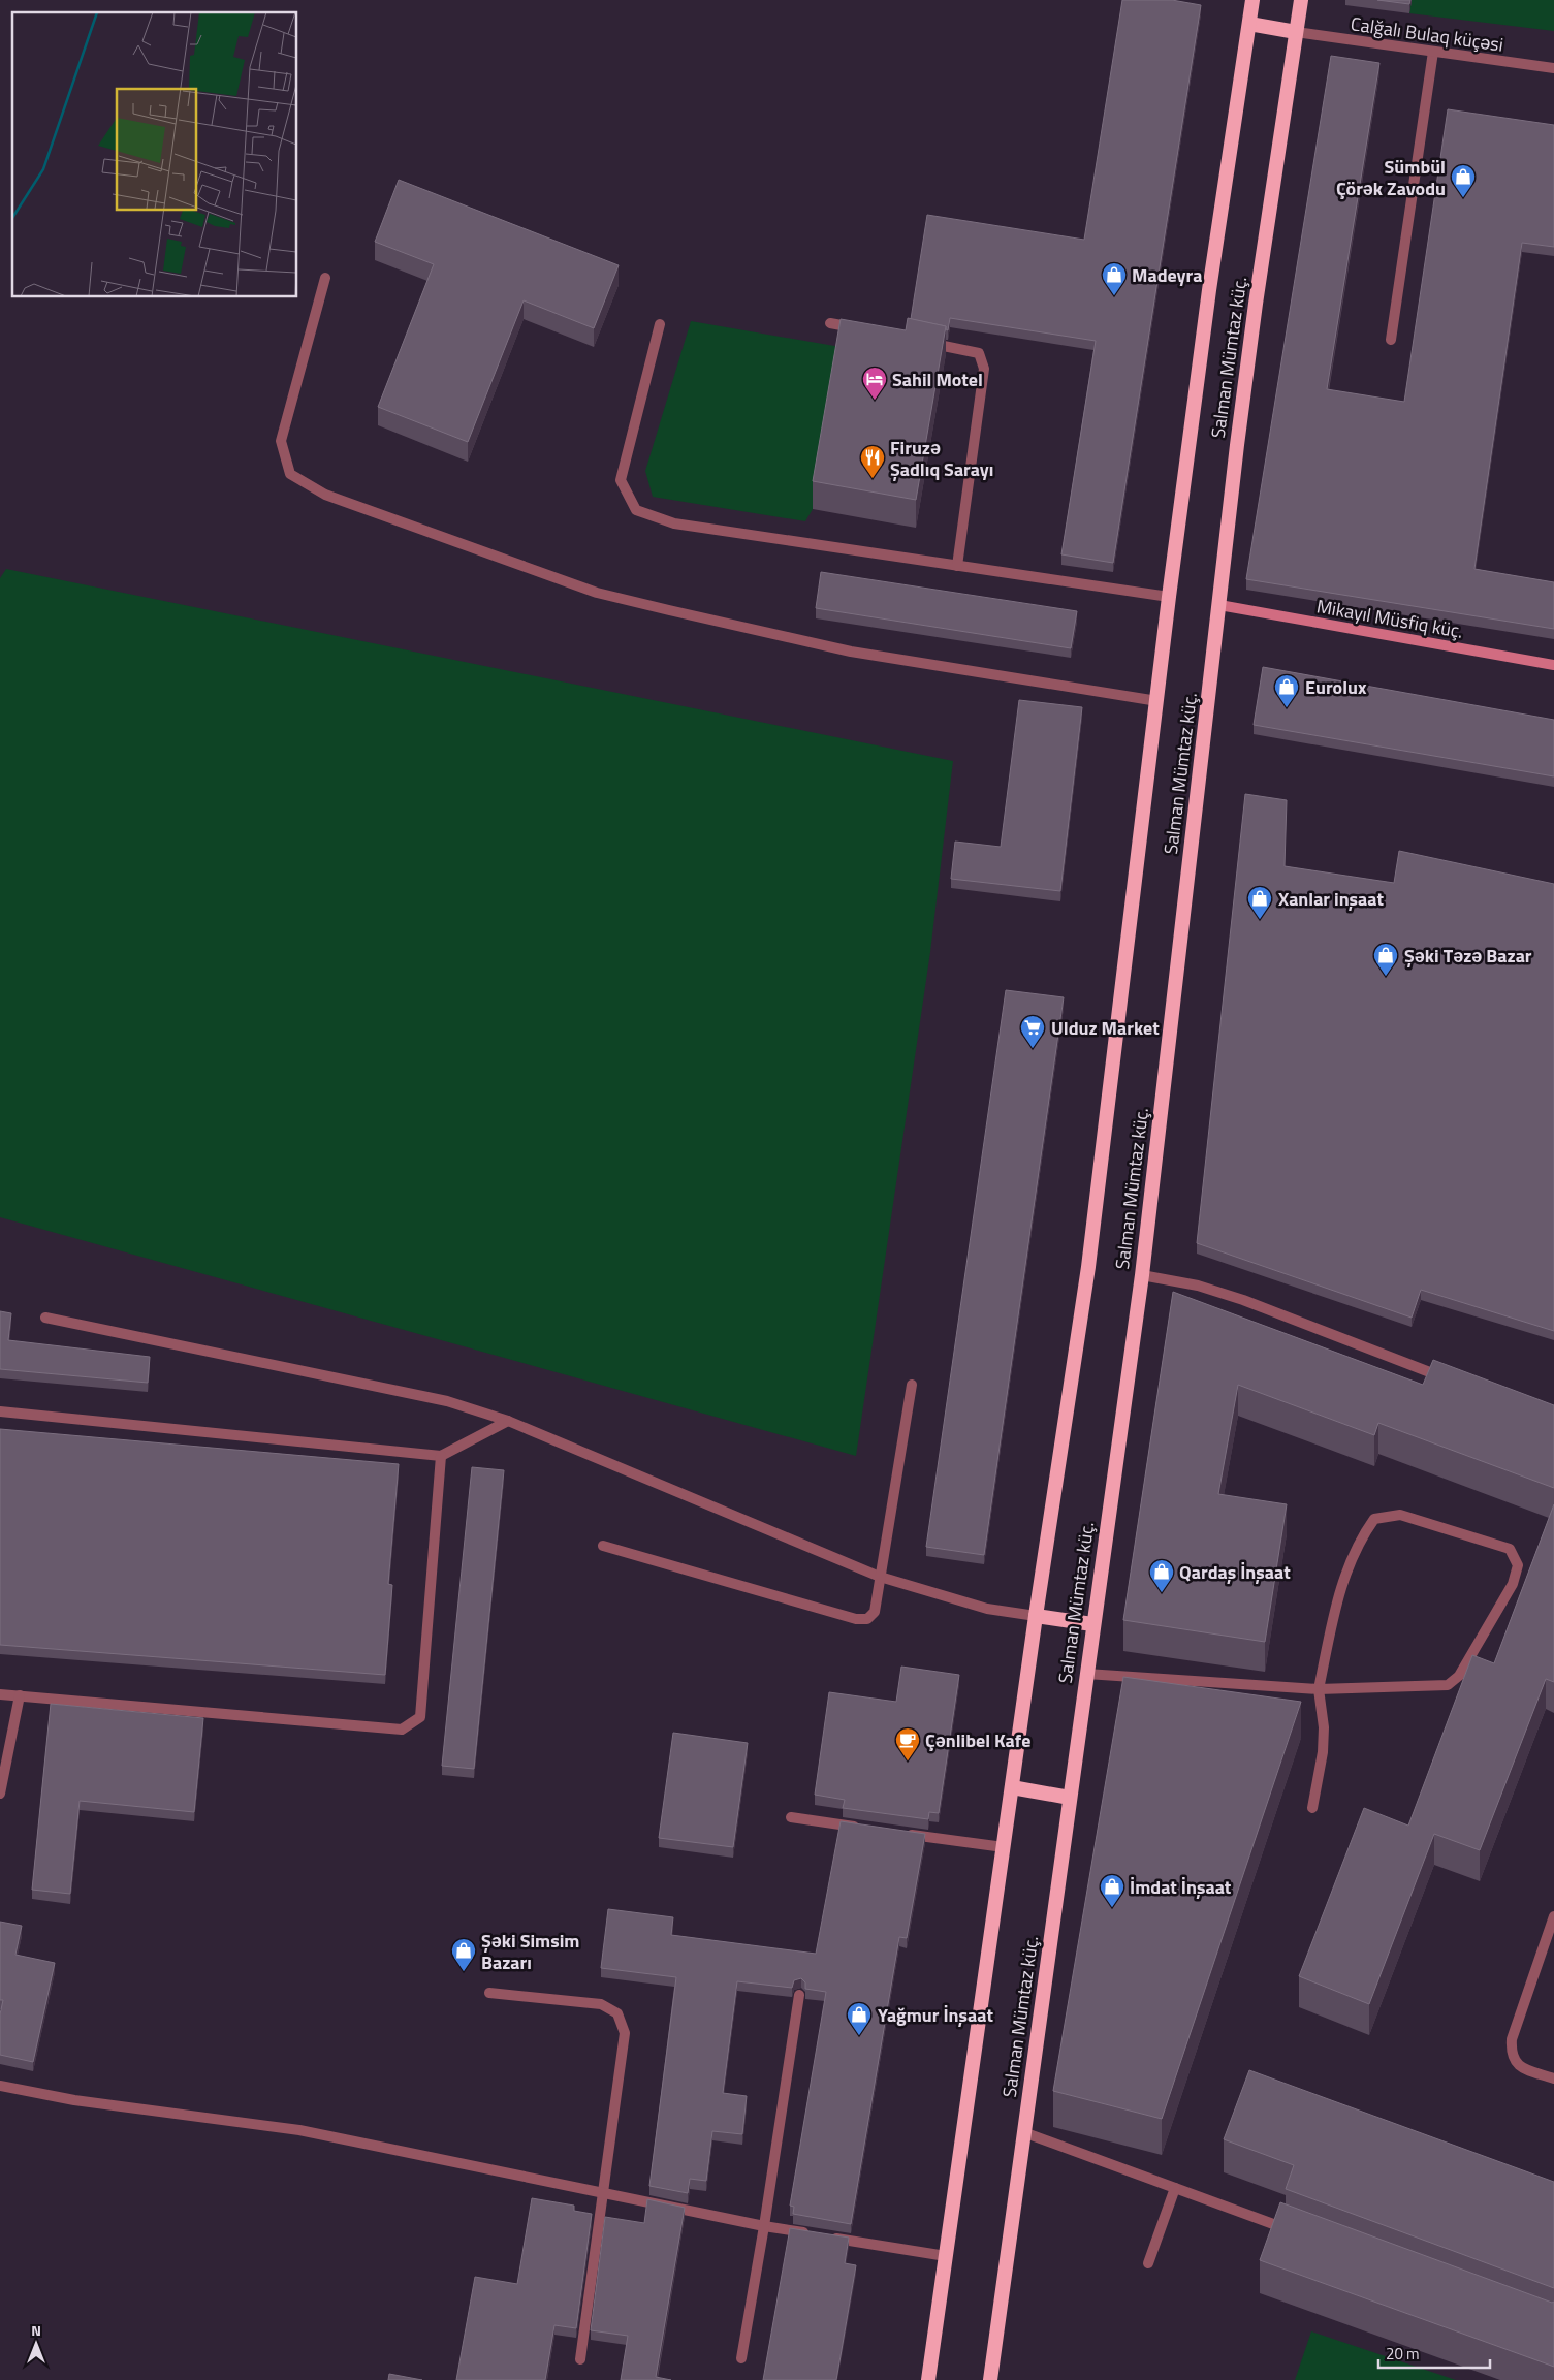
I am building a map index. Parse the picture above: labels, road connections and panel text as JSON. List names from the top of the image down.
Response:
{
  "streets": {
    "highway": ["Salman Mümtaz küç."],
    "main road": ["Mikayıl Müsfiq küç."],
    "street": ["Calğalı Bulaq küçəsi"]
  },
  "crossings": [
    ["Calğalı Bulaq küçəsi", "Salman Mümtaz küç."],
    ["Salman Mümtaz küç.", "Mikayıl Müsfiq küç."]
  ],
  "places": {
    "shop": [
      "Sümbül Çörək Zavodu",
      "Madeyra",
      "Eurolux",
      "Xanlar inşaat",
      "Şəki Təzə Bazar",
      "Qardaş İnşaat",
      "İmdat İnşaat",
      "Şəki Simsim Bazarı",
      "Yağmur İnşaat"
    ],
    "hotel": ["Sahil Motel"],
    "restaurant": ["Firuzə Şadlıq Sarayı"],
    "supermarket": ["Ulduz Market"],
    "cafe": ["Çənlibel Kafe"]
  },
  "scale_bar": "20 m",
  "north": "top"
}
